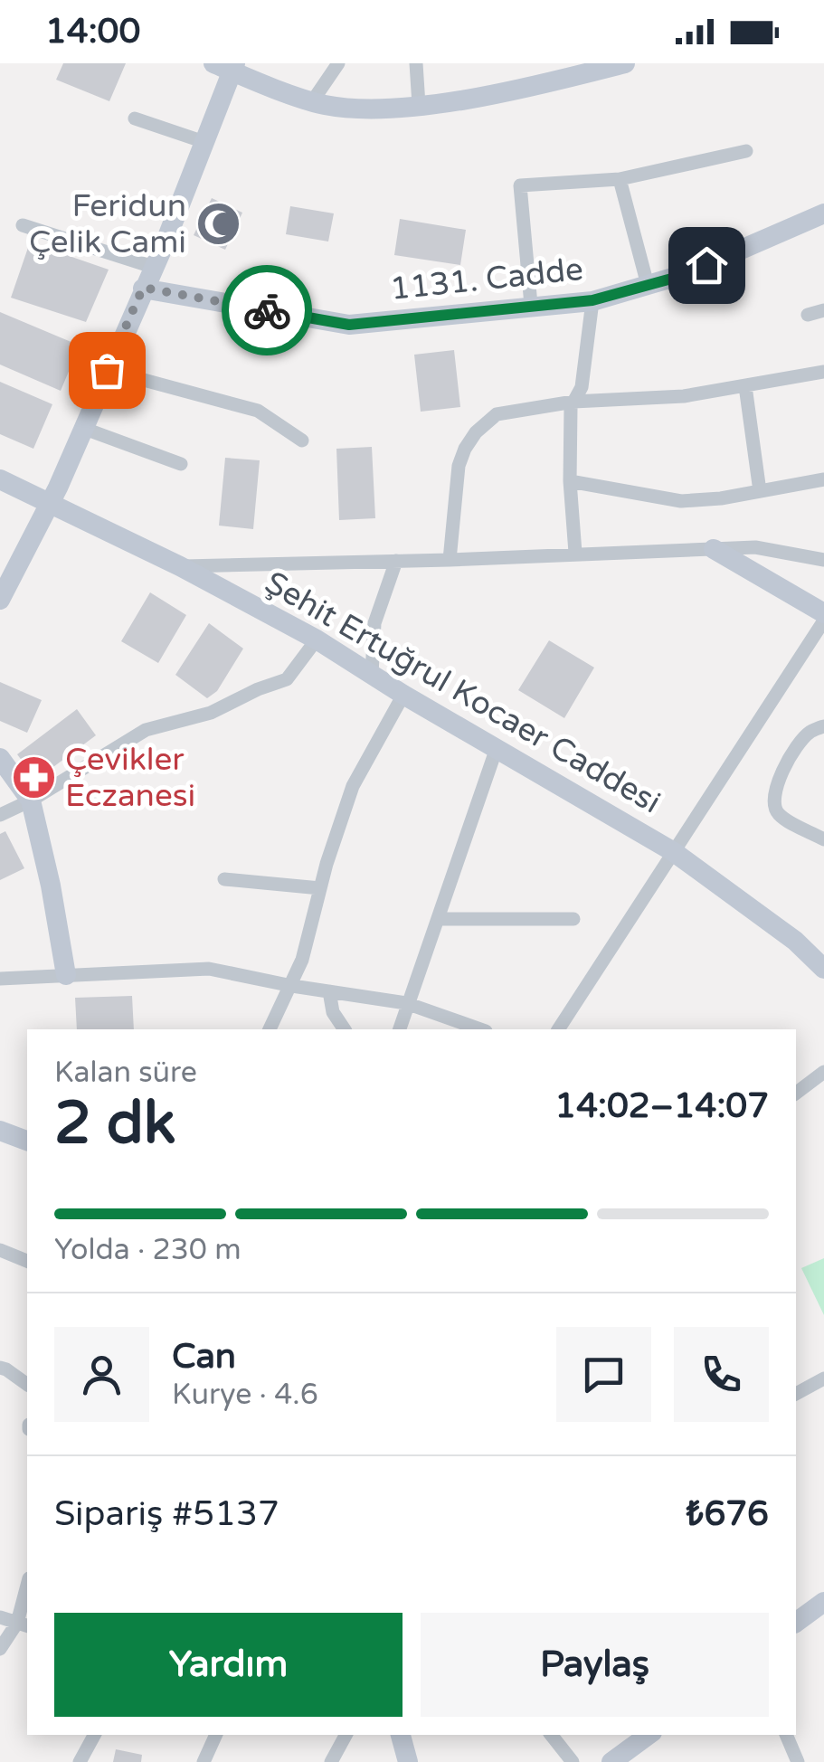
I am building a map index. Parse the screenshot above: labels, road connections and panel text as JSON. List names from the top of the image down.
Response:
{
  "streets": {
    "street": ["1131. Cadde", "Şehit Ertuğrul Kocaer Caddesi"]
  },
  "places": {
    "mosque": ["Feridun Çelik Cami"],
    "pharmacy": ["Çevikler Eczanesi"]
  },
  "page": {
    "status": "14:00",
    "heading": ["2 dk", "Kalan süre", "14:02–14:07"],
    "panel": [
      "Can",
      "Kurye · 4.6",
      "Sipariş #5137",
      "₺676"
    ],
    "bar": "Yolda · 230 m",
    "buttons": ["Yardım", "Paylaş"]
  }
}
